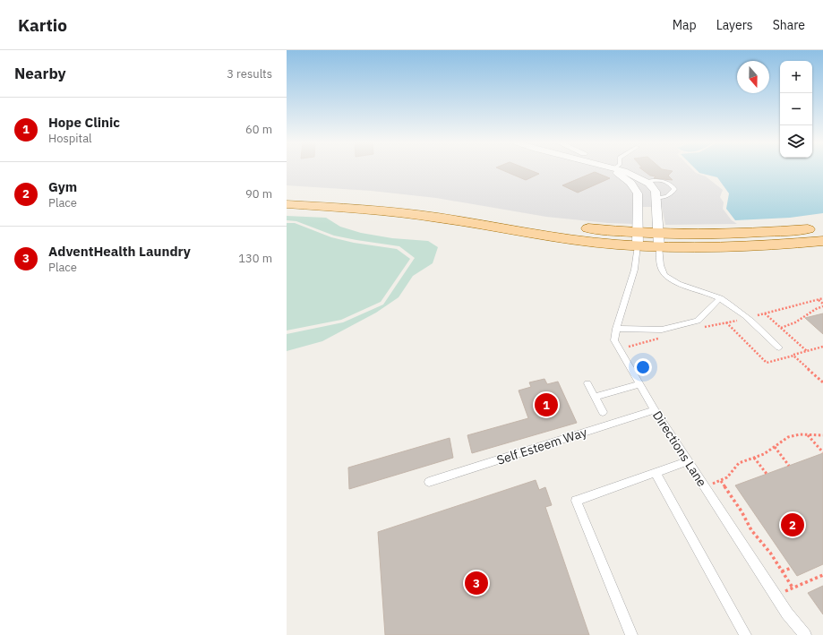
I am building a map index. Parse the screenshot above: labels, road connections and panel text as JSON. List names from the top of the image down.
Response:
{
  "streets": {
    "lane": ["Self Esteem Way", "Directions Lane"]
  },
  "crossings": [
    ["Self Esteem Way", "Directions Lane"]
  ],
  "north": "bottom",
  "page": {
    "header": "Kartio",
    "nav": ["Map", "Layers", "Share"],
    "heading": ["Nearby", "3 results"],
    "map_buttons": ["+", "−"],
    "list": [
      {
        "mark": "1",
        "name": "Hope Clinic",
        "note": "Hospital",
        "value": "60 m"
      },
      {
        "mark": "2",
        "name": "Gym",
        "note": "Place",
        "value": "90 m"
      },
      {
        "mark": "3",
        "name": "AdventHealth Laundry",
        "note": "Place",
        "value": "130 m"
      }
    ],
    "pins": ["1", "2", "3"]
  }
}
